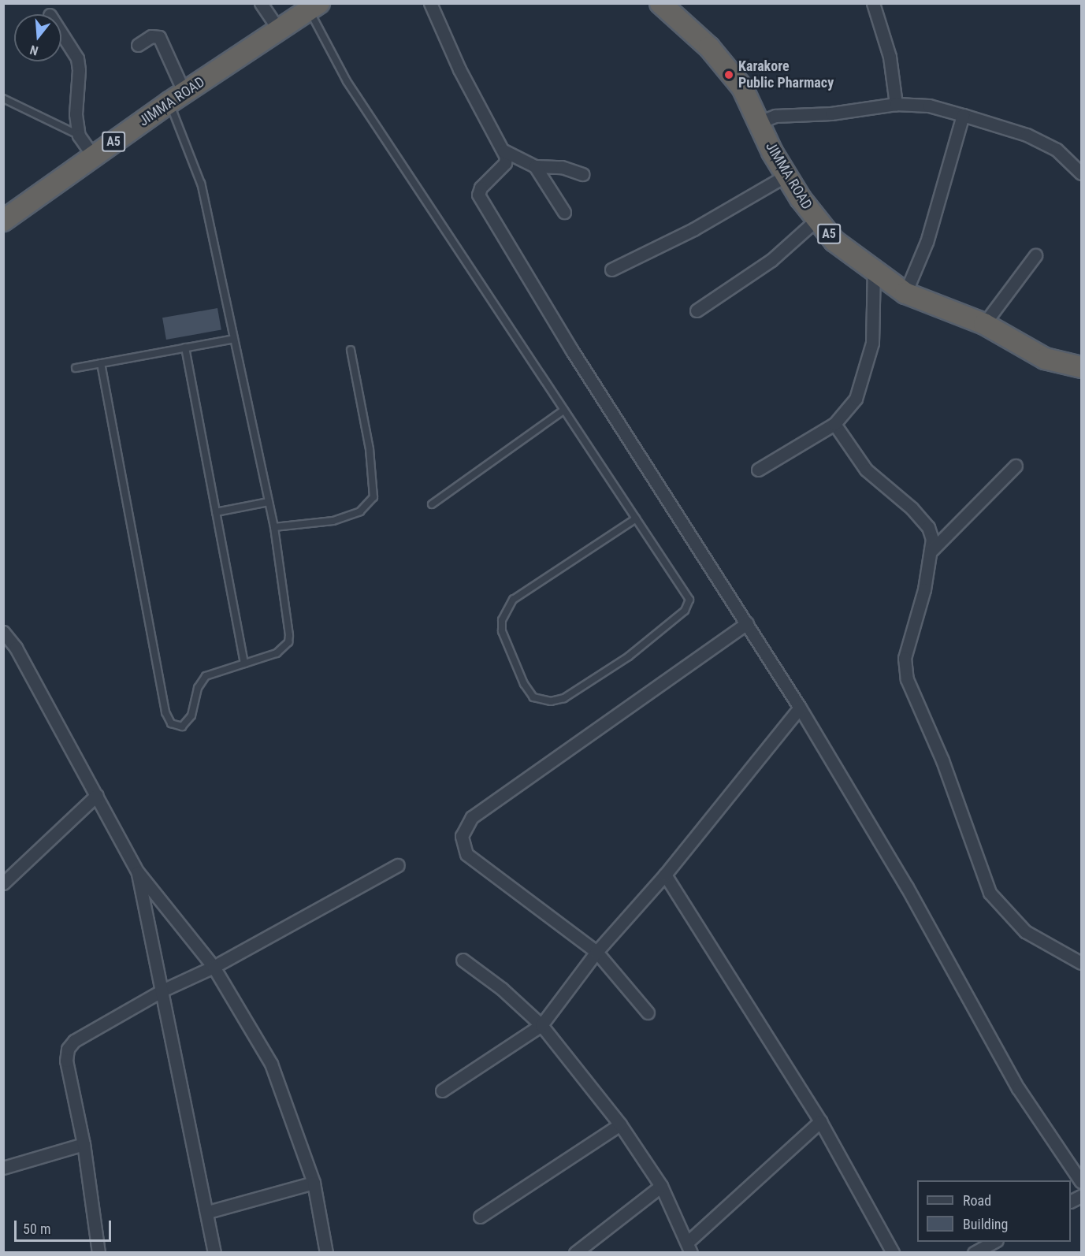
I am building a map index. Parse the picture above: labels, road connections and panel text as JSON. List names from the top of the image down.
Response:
{
  "streets": {
    "highway": ["JIMMA ROAD", "A5"]
  },
  "places": ["Karakore Public Pharmacy"],
  "legend": ["Road", "Building"],
  "scale_bar": "50 m",
  "north": "bottom"
}
